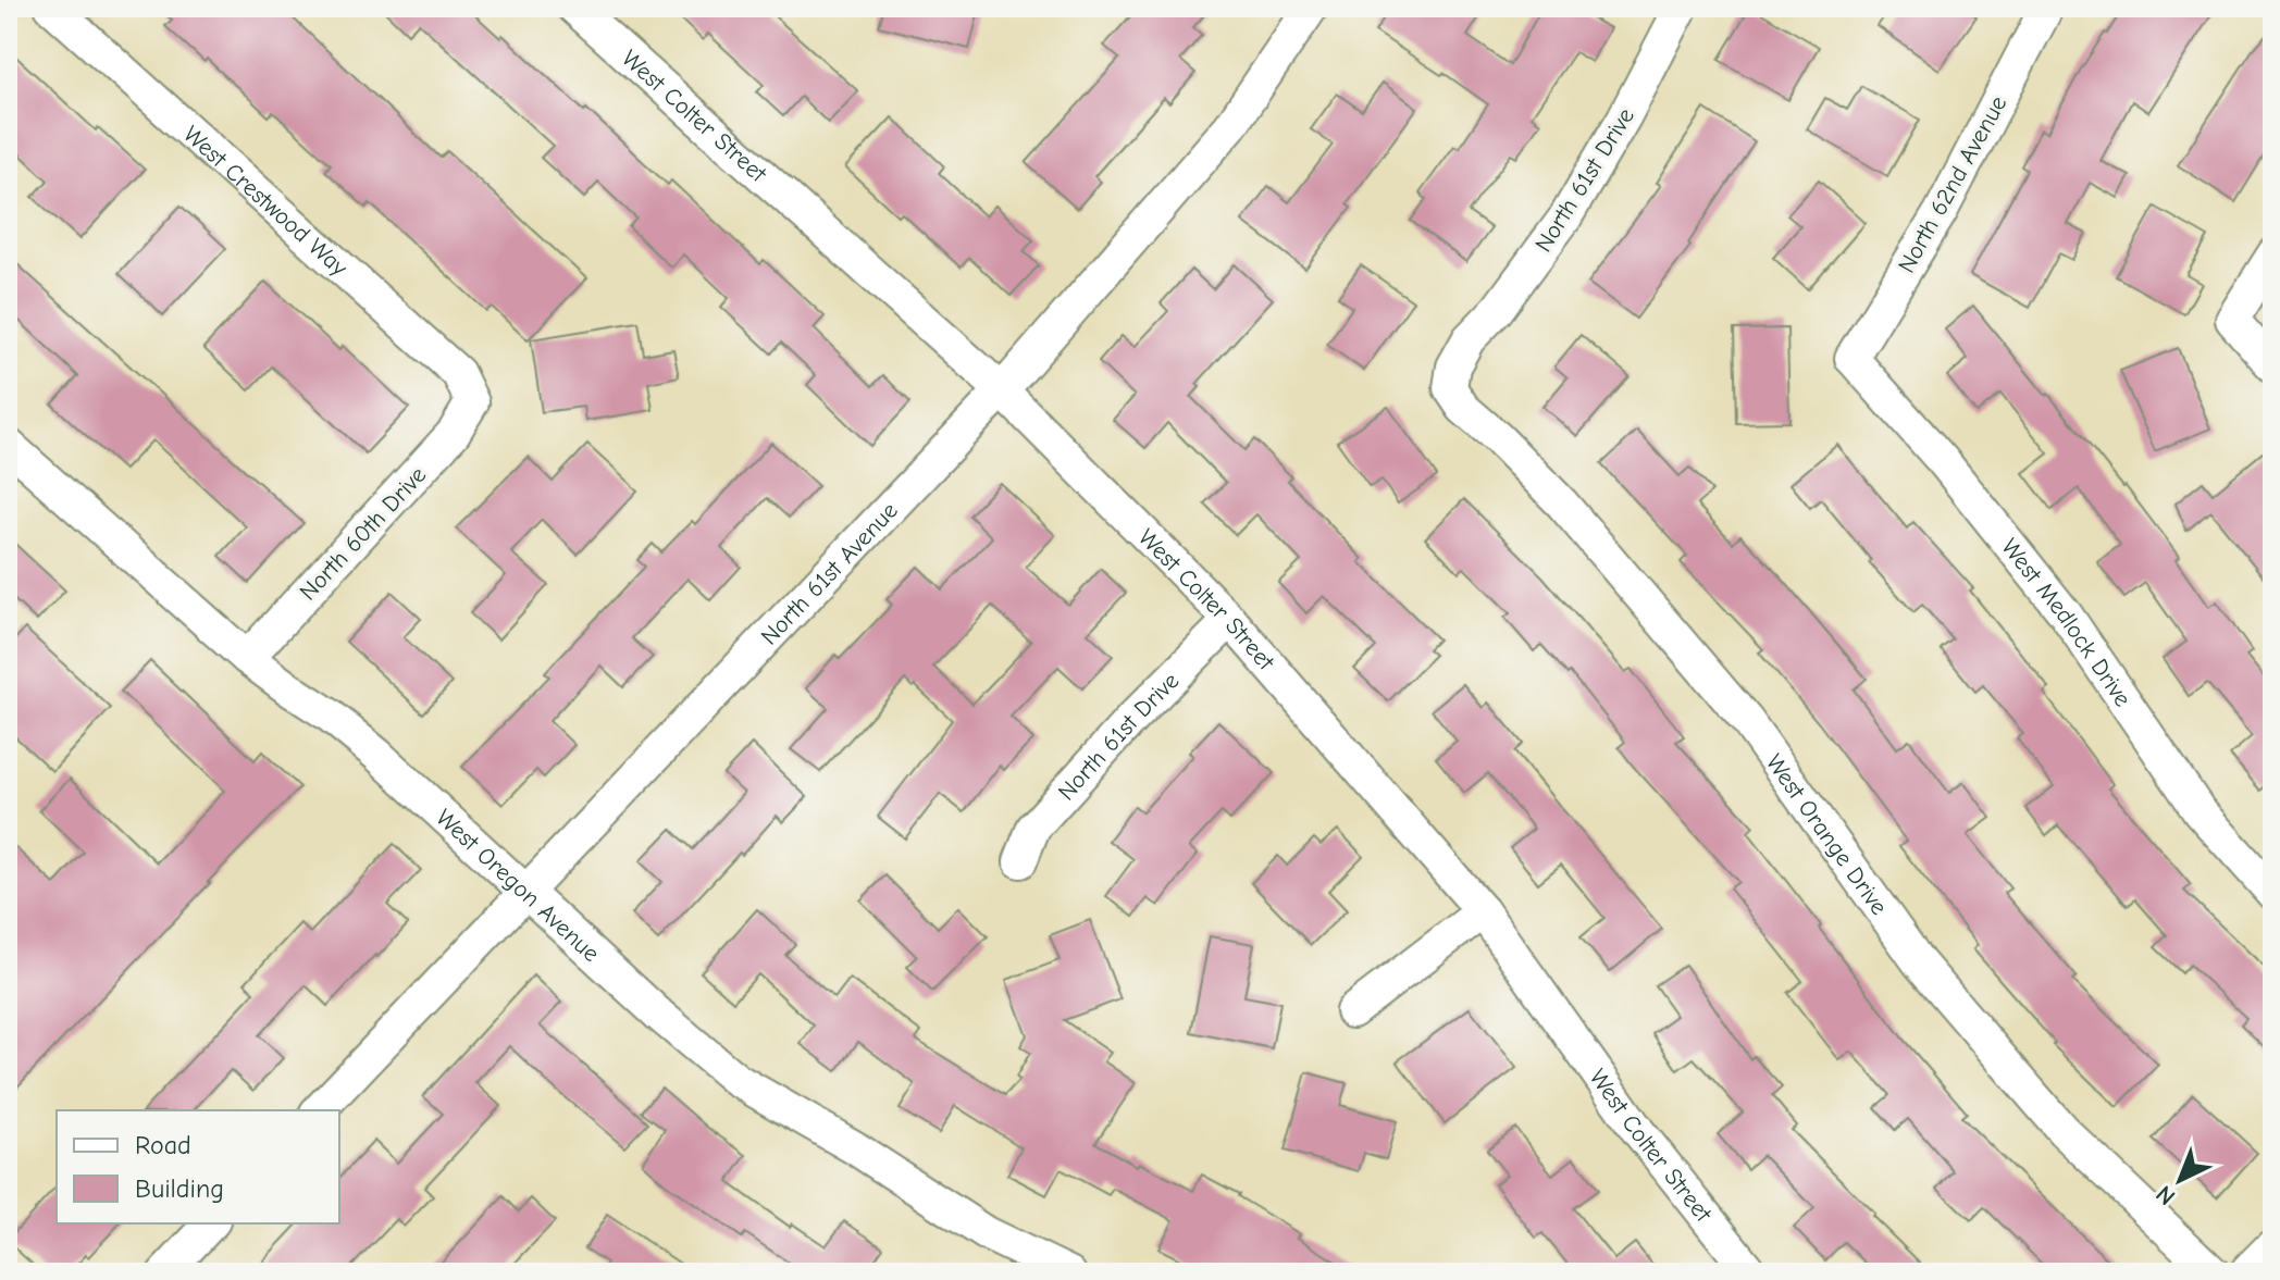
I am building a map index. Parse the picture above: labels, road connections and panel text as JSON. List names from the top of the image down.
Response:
{
  "streets": {
    "street": [
      "West Colter Street",
      "North 61st Drive",
      "North 62nd Avenue",
      "West Crestwood Way",
      "North 60th Drive",
      "North 61st Avenue",
      "West Medlock Drive",
      "West Orange Drive",
      "West Oregon Avenue"
    ]
  },
  "crossings": [
    ["West Colter Street", "North 61st Drive"],
    ["West Colter Street", "North 61st Avenue"],
    ["North 61st Drive", "West Orange Drive"],
    ["North 62nd Avenue", "West Medlock Drive"],
    ["West Crestwood Way", "North 60th Drive"],
    ["North 60th Drive", "West Oregon Avenue"],
    ["North 61st Avenue", "West Oregon Avenue"]
  ],
  "legend": ["Road", "Building"],
  "north": "bottom left"
}
